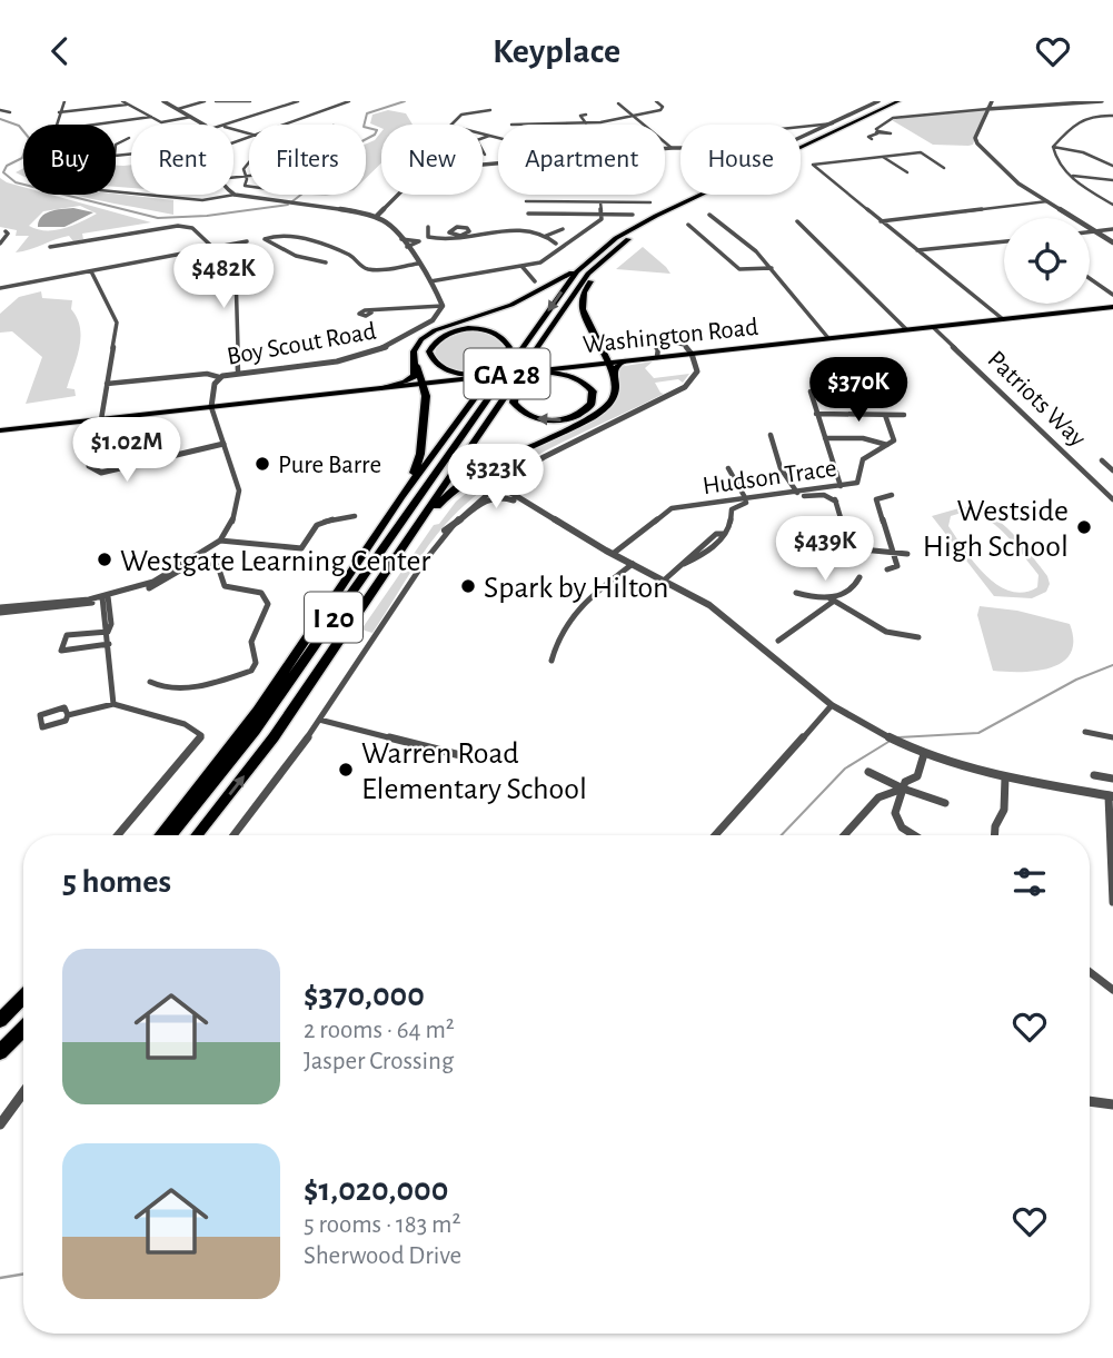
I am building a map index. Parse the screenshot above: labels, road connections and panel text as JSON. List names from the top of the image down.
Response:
{
  "streets": {
    "highway": ["I 20"],
    "main road": ["Washington Road", "GA 28"],
    "street": ["Boy Scout Road", "Patriots Way", "Hudson Trace"]
  },
  "crossings": [
    ["Washington Road", "Boy Scout Road"],
    ["Washington Road", "Patriots Way"],
    ["Washington Road", "I 20"]
  ],
  "places": [
    "Pure Barre",
    "Westside High School",
    "Westgate Learning Center",
    "Spark by Hilton",
    "Warren Road Elementary School"
  ],
  "page": {
    "header": "Keyplace",
    "chip": [
      "Buy",
      "Rent",
      "Filters",
      "New",
      "Apartment",
      "House"
    ],
    "price": [
      "$482K",
      "$370K",
      "$1.02M",
      "$323K",
      "$439K"
    ],
    "heading": "5 homes",
    "list": [
      {
        "name": "$370,000",
        "note": "2 rooms · 64 m² · Jasper Crossing"
      },
      {
        "name": "$1,020,000",
        "note": "5 rooms · 183 m² · Sherwood Drive"
      }
    ]
  }
}
